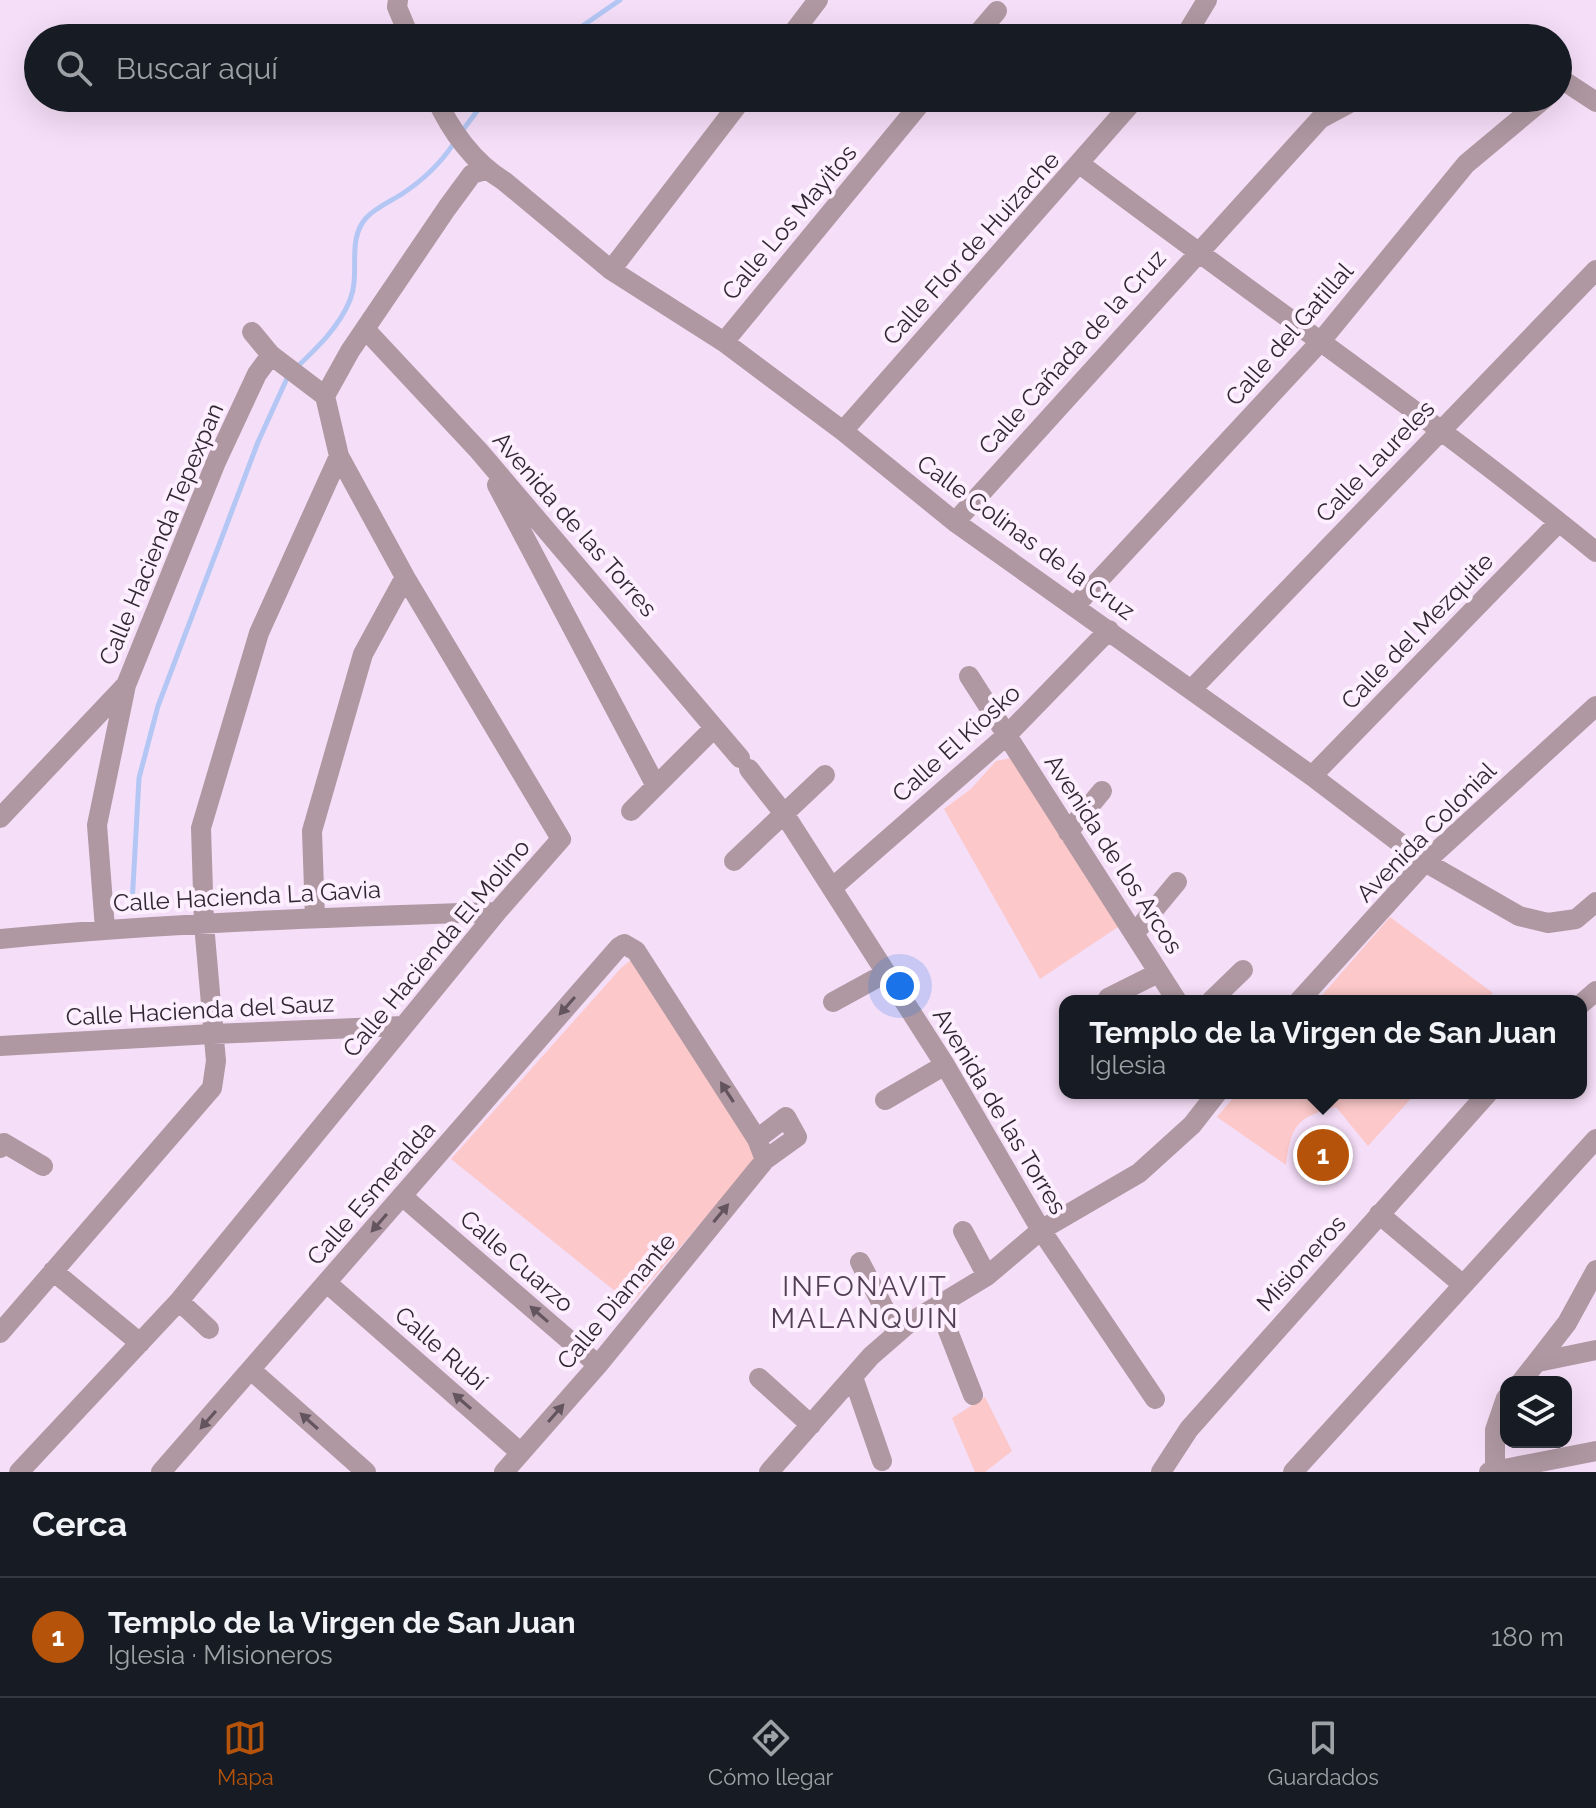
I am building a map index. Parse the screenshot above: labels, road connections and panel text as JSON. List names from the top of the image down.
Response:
{
  "streets": {
    "street": [
      "Calle Los Mayitos",
      "Calle Flor de Huizache",
      "Calle del Gatillal",
      "Calle Cañada de la Cruz",
      "Calle Laureles",
      "Avenida de las Torres",
      "Calle Hacienda Tepexpan",
      "Calle Colinas de la Cruz",
      "Calle del Mezquite",
      "Calle El Kiosko",
      "Avenida Colonial",
      "Avenida de los Arcos",
      "Calle Hacienda La Gavia",
      "Calle Hacienda El Molino",
      "Calle Hacienda del Sauz",
      "Calle Esmeralda",
      "Calle Cuarzo",
      "Misioneros",
      "Calle Diamante",
      "Calle Rubí"
    ]
  },
  "crossings": [
    ["Calle Los Mayitos", "Calle Colinas de la Cruz"],
    ["Calle Flor de Huizache", "Calle Cañada de la Cruz"],
    ["Calle Flor de Huizache", "Calle Colinas de la Cruz"],
    ["Calle del Gatillal", "Calle Cañada de la Cruz"],
    ["Calle del Gatillal", "Calle Colinas de la Cruz"],
    ["Calle Cañada de la Cruz", "Calle Laureles"],
    ["Calle Cañada de la Cruz", "Calle Colinas de la Cruz"],
    ["Calle Cañada de la Cruz", "Calle del Mezquite"],
    ["Calle Laureles", "Calle Colinas de la Cruz"],
    ["Avenida de las Torres", "Calle El Kiosko"],
    ["Calle Hacienda Tepexpan", "Calle Hacienda La Gavia"],
    ["Calle Colinas de la Cruz", "Calle del Mezquite"],
    ["Calle Colinas de la Cruz", "Calle El Kiosko"],
    ["Calle Colinas de la Cruz", "Avenida Colonial"],
    ["Calle El Kiosko", "Avenida de los Arcos"],
    ["Calle Hacienda La Gavia", "Calle Hacienda El Molino"],
    ["Calle Hacienda El Molino", "Calle Hacienda del Sauz"],
    ["Calle Esmeralda", "Calle Cuarzo"],
    ["Calle Esmeralda", "Calle Diamante"],
    ["Calle Esmeralda", "Calle Rubí"],
    ["Calle Cuarzo", "Calle Diamante"],
    ["Calle Diamante", "Calle Rubí"]
  ],
  "one_way": ["Calle Cuarzo", "Calle Diamante"],
  "districts": ["INFONAVIT MALANQUIN"],
  "page": {
    "search": "Buscar aquí",
    "popup": ["Templo de la Virgen de San Juan", "Iglesia"],
    "pins": "1",
    "heading": "Cerca",
    "list": [
      {
        "mark": "1",
        "name": "Templo de la Virgen de San Juan",
        "note": "Iglesia · Misioneros",
        "value": "180 m"
      }
    ],
    "nav": ["Mapa", "Cómo llegar", "Guardados"]
  }
}
